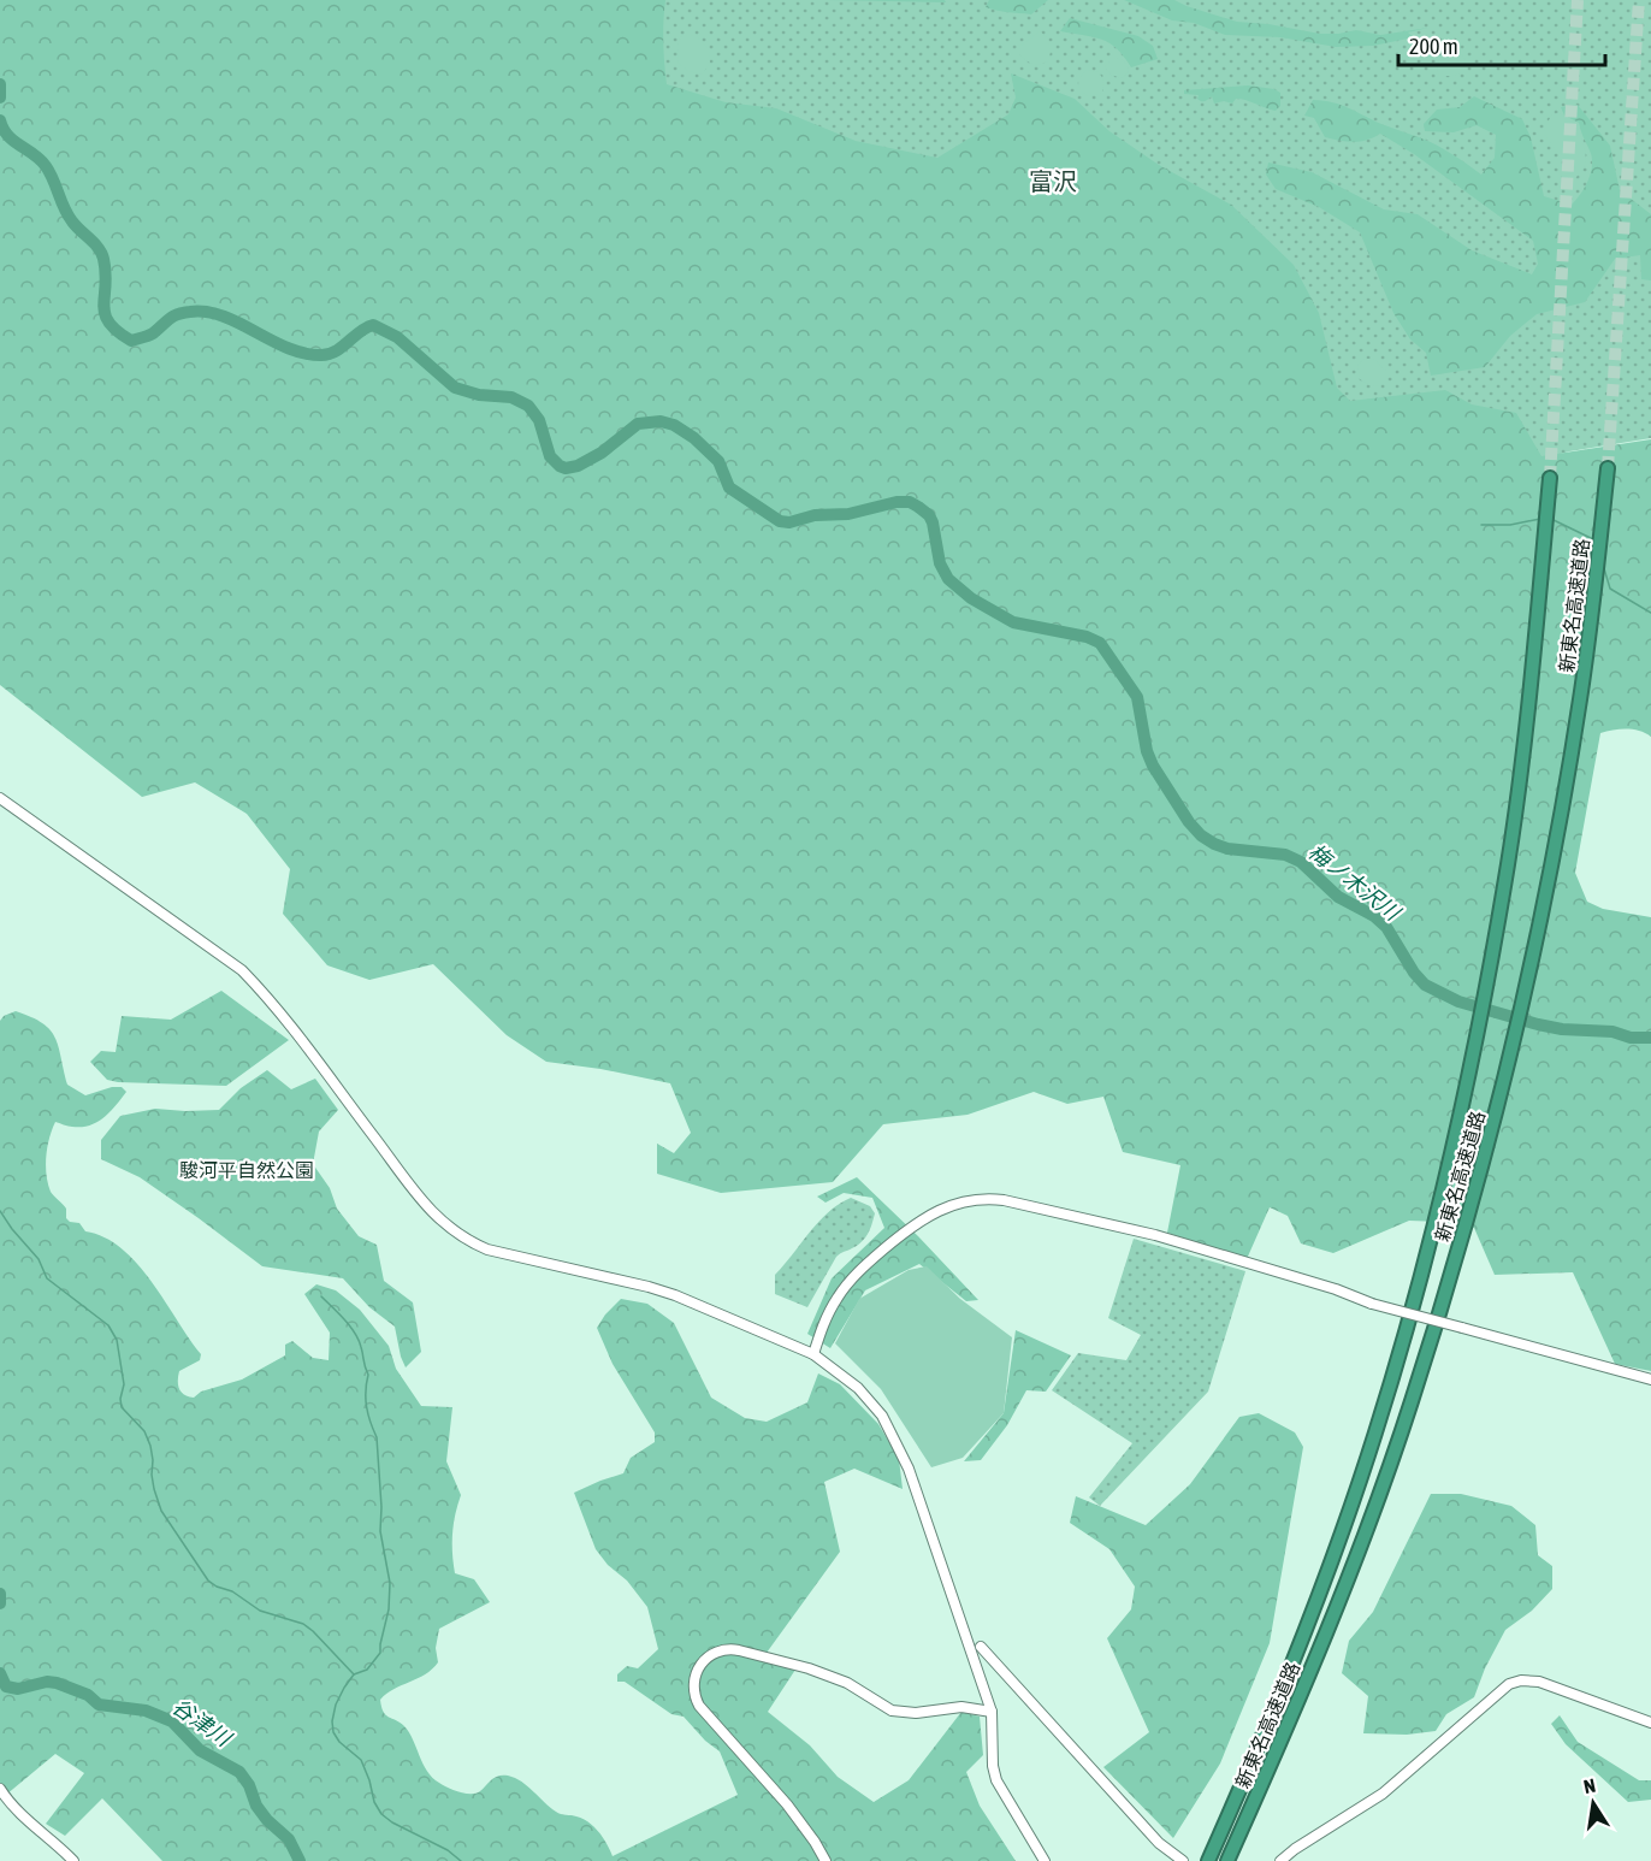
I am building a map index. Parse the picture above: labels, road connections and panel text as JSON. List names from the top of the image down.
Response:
{
  "streets": {
    "highway": ["新東名高速道路"]
  },
  "districts": ["富沢"],
  "water": ["梅ノ木沢川", "谷津川"],
  "parks": ["駿河平自然公園"],
  "scale_bar": "200 m",
  "north": "top"
}
